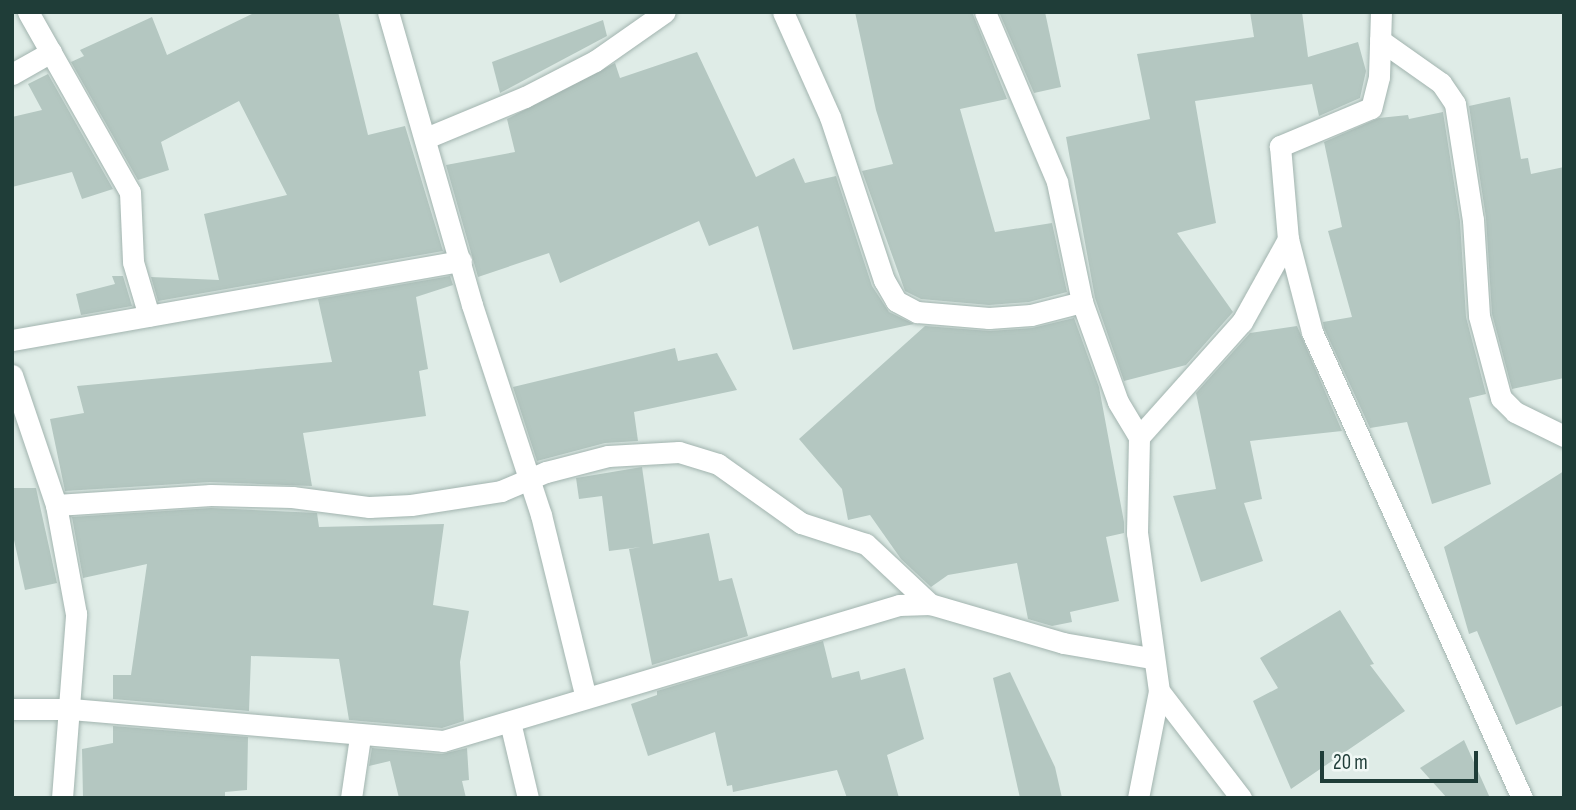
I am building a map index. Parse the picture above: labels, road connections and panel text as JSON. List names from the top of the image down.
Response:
{
  "scale_bar": "20 m"
}
